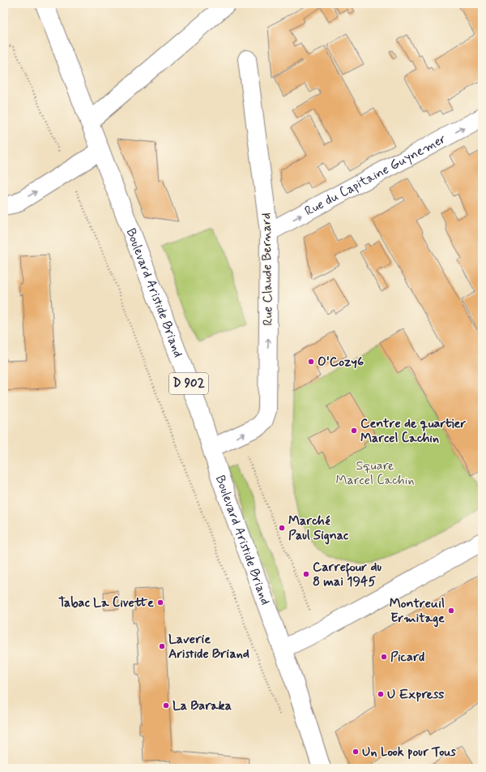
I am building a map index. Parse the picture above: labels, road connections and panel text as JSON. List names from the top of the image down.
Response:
{
  "streets": {
    "street": [
      "Rue du Capitaine Guynemer",
      "Rue Claude Bernard",
      "Boulevard Aristide Briand",
      "D 902"
    ]
  },
  "crossings": [
    ["Rue du Capitaine Guynemer", "Rue Claude Bernard"],
    ["Rue Claude Bernard", "Boulevard Aristide Briand"]
  ],
  "one_way": ["Rue du Capitaine Guynemer", "Rue Claude Bernard"],
  "parks": ["Square Marcel Cachin"],
  "places": [
    "O'Cozy6",
    "Centre de quartier Marcel Cachin",
    "Marché Paul Signac",
    "Carrefour du 8 mai 1945",
    "Tabac La Civette",
    "Montreuil Ermitage",
    "Laverie Aristide Briand",
    "Picard",
    "U Express",
    "La Baraka",
    "Un Look pour Tous"
  ]
}
